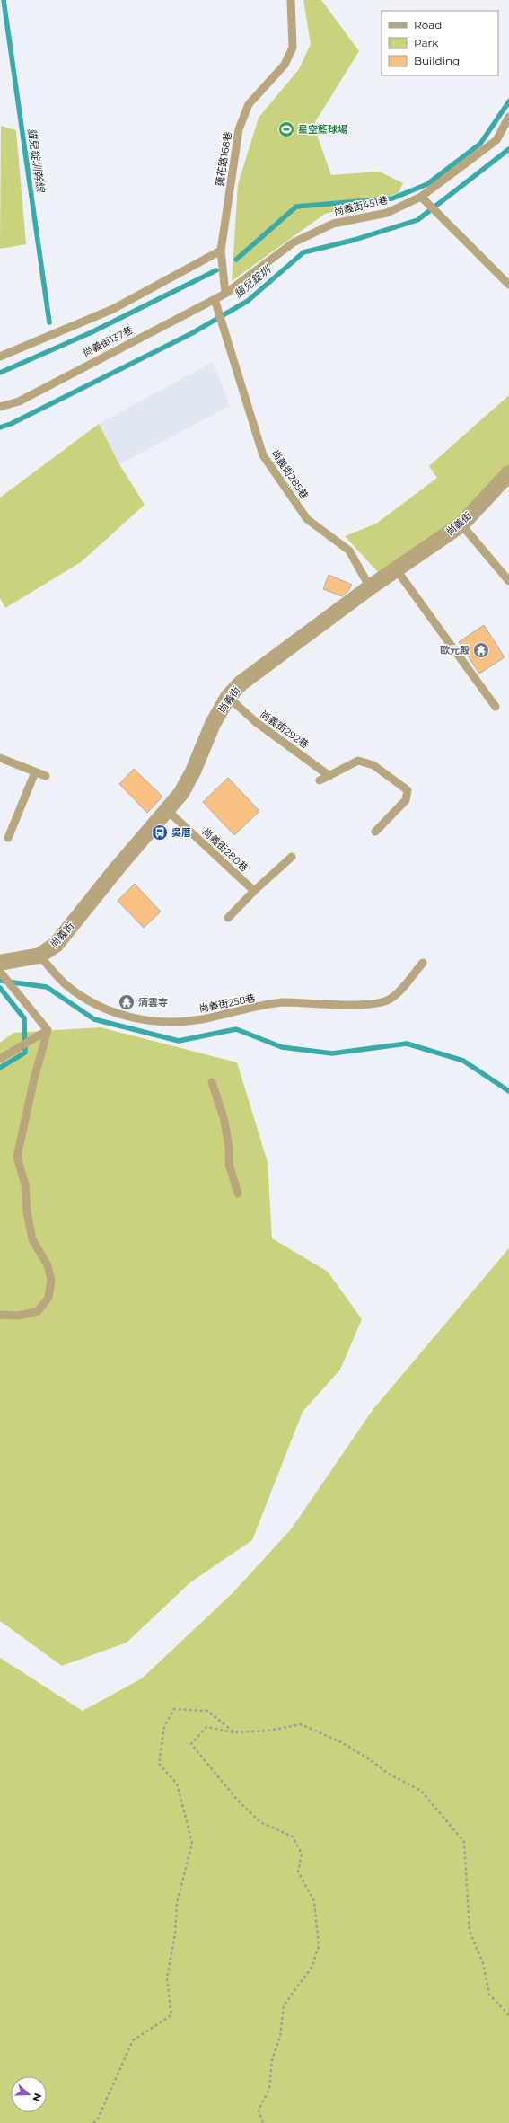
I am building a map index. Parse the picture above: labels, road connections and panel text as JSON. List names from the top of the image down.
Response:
{
  "streets": {
    "street": ["尚義街"],
    "lane": [
      "蓮花路168巷",
      "尚義街451巷",
      "尚義街137巷",
      "尚義街285巷",
      "尚義街292巷",
      "尚義街280巷",
      "尚義街258巷"
    ]
  },
  "crossings": [
    ["蓮花路168巷", "尚義街451巷"],
    ["蓮花路168巷", "尚義街137巷"],
    ["尚義街451巷", "尚義街137巷"],
    ["尚義街137巷", "尚義街285巷"],
    ["尚義街285巷", "尚義街"],
    ["尚義街", "尚義街292巷"],
    ["尚義街", "尚義街280巷"],
    ["尚義街", "尚義街258巷"]
  ],
  "water": ["貓兒錠圳幹線", "貓兒錠圳"],
  "places": {
    "sports": ["星空籃球場"],
    "temple": ["歐元殿", "清雲寺"],
    "bus stop": ["吳厝"]
  },
  "legend": ["Road", "Park", "Building"],
  "north": "right"
}
